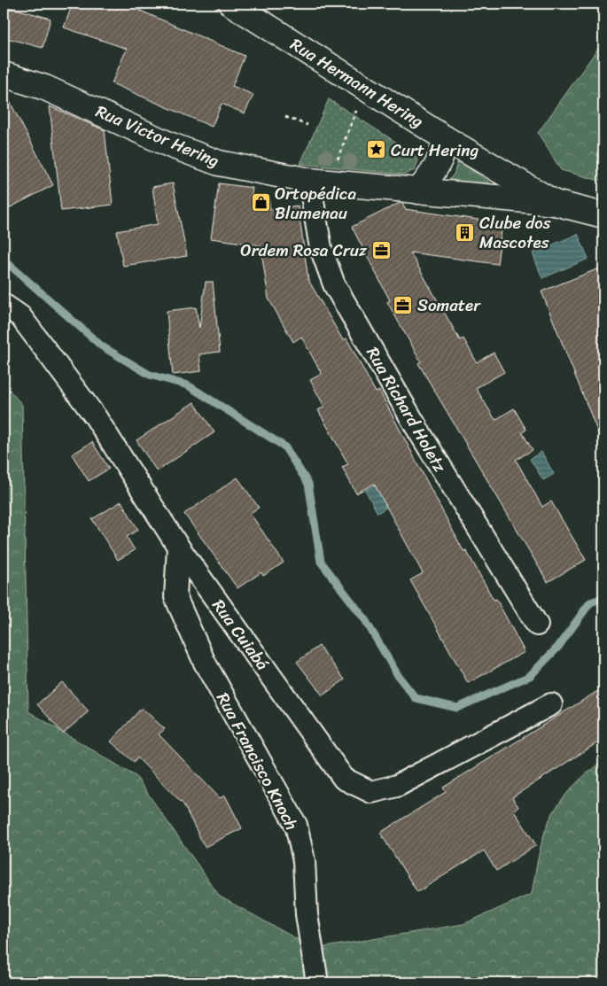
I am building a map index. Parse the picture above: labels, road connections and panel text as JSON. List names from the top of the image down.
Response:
{
  "streets": {
    "street": [
      "Rua Hermann Hering",
      "Rua Victor Hering",
      "Rua Richard Holetz",
      "Rua Cuiabá",
      "Rua Francisco Knoch"
    ]
  },
  "crossings": [
    ["Rua Hermann Hering", "Rua Victor Hering"],
    ["Rua Victor Hering", "Rua Richard Holetz"],
    ["Rua Cuiabá", "Rua Francisco Knoch"]
  ],
  "places": {
    "place": ["Curt Hering"],
    "shop": ["Ortopédica Blumenau"],
    "building": ["Clube dos Mascotes"],
    "office": ["Ordem Rosa Cruz", "Somater"]
  }
}
